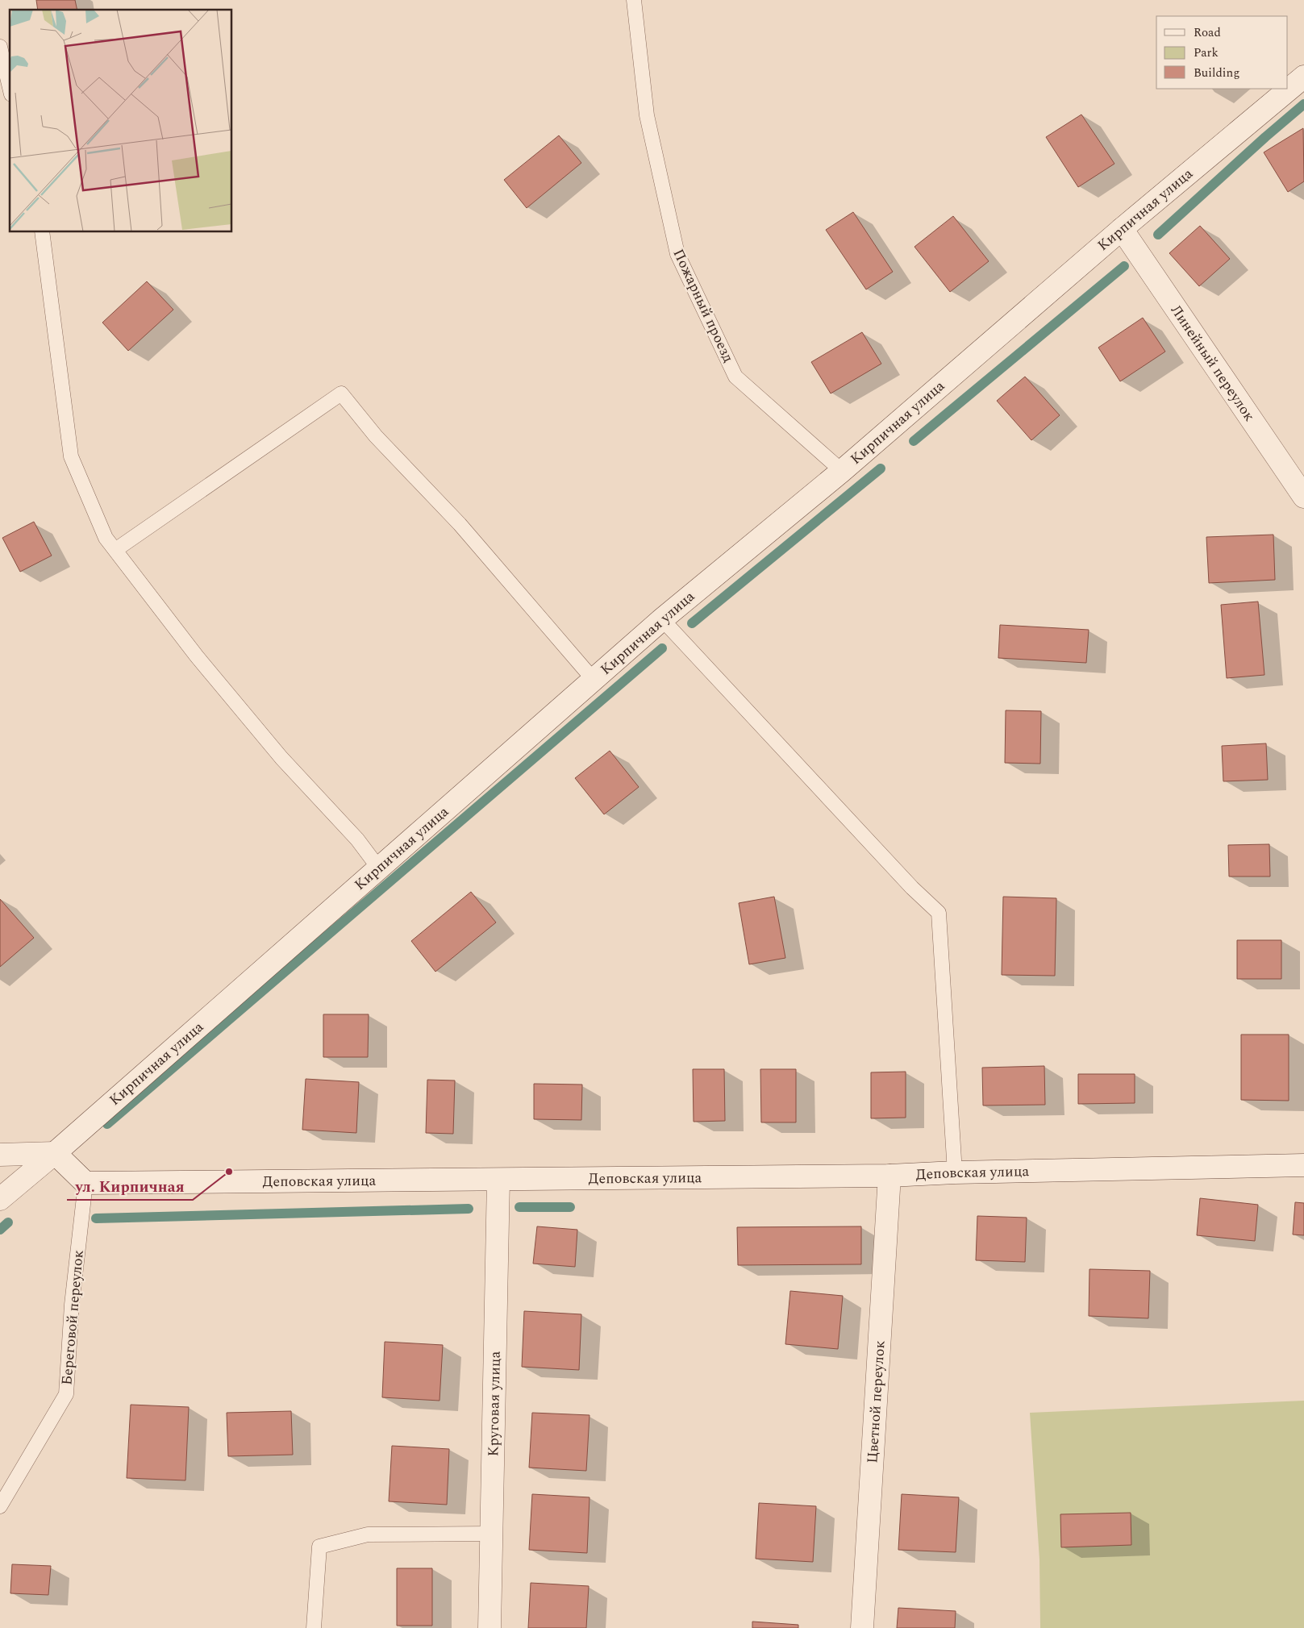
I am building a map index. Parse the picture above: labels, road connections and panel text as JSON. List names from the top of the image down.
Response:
{
  "streets": {
    "street": [
      "Кирпичная улица",
      "Линейный переулок",
      "Деповская улица",
      "Цветной переулок",
      "Круговая улица"
    ],
    "lane": ["Пожарный проезд", "Береговой переулок"]
  },
  "crossings": [
    ["Кирпичная улица", "Пожарный проезд"],
    ["Кирпичная улица", "Линейный переулок"],
    ["Деповская улица", "Береговой переулок"],
    ["Деповская улица", "Цветной переулок"],
    ["Деповская улица", "Круговая улица"]
  ],
  "places": ["ул. Кирпичная"],
  "legend": ["Road", "Park", "Building"]
}
